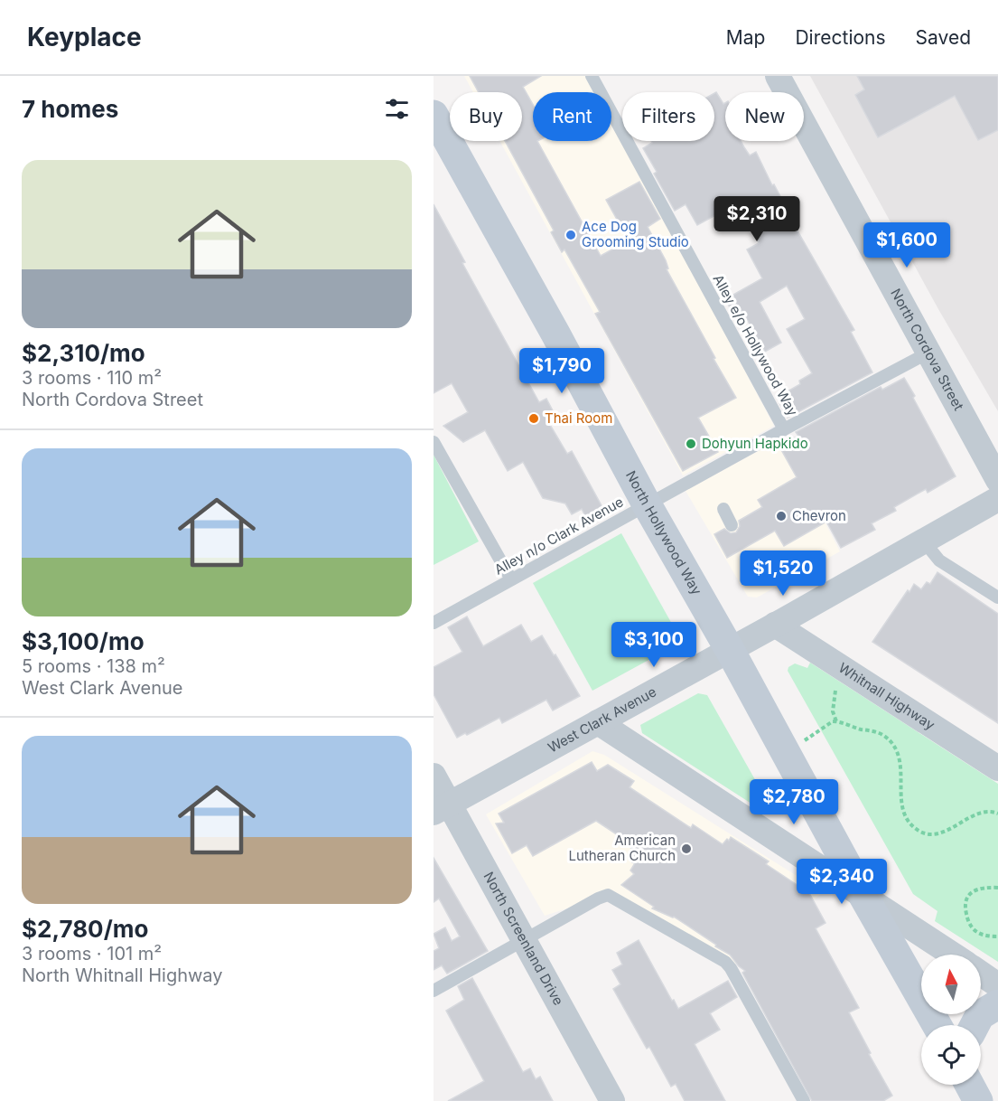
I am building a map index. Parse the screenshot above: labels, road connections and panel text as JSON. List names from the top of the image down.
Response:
{
  "streets": {
    "main road": ["North Hollywood Way"],
    "street": [
      "North Cordova Street",
      "Whitnall Highway",
      "West Clark Avenue",
      "North Screenland Drive"
    ],
    "lane": ["Alley e/o Hollywood Way", "Alley n/o Clark Avenue"]
  },
  "crossings": [
    ["Alley e/o Hollywood Way", "Alley n/o Clark Avenue"],
    ["North Cordova Street", "Alley n/o Clark Avenue"],
    ["North Hollywood Way", "Alley n/o Clark Avenue"],
    ["North Hollywood Way", "West Clark Avenue"],
    ["Whitnall Highway", "West Clark Avenue"],
    ["West Clark Avenue", "North Screenland Drive"]
  ],
  "places": [
    "Ace Dog Grooming Studio",
    "Thai Room",
    "Dohyun Hapkido",
    "Chevron",
    "American Lutheran Church"
  ],
  "north": "top",
  "page": {
    "header": "Keyplace",
    "nav": ["Map", "Directions", "Saved"],
    "heading": "7 homes",
    "chip": [
      "Buy",
      "Rent",
      "Filters",
      "New"
    ],
    "list": [
      {
        "name": "$2,310/mo",
        "note": "3 rooms · 110 m² · North Cordova Street"
      },
      {
        "name": "$3,100/mo",
        "note": "5 rooms · 138 m² · West Clark Avenue"
      },
      {
        "name": "$2,780/mo",
        "note": "3 rooms · 101 m² · North Whitnall Highway"
      }
    ],
    "price": [
      "$2,310",
      "$1,600",
      "$1,790",
      "$1,520",
      "$3,100",
      "$2,780",
      "$2,340"
    ]
  }
}
